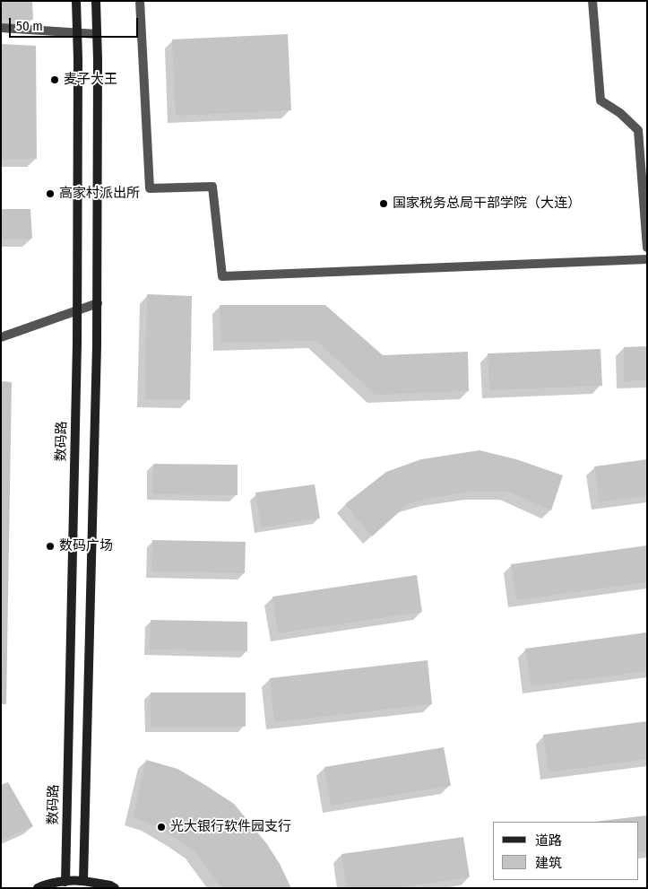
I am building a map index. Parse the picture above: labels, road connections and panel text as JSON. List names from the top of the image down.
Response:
{
  "streets": {
    "main road": ["数码路"]
  },
  "places": [
    "麦子大王",
    "高家村派出所",
    "国家税务总局干部学院（大连）",
    "数码广场",
    "光大银行软件园支行"
  ],
  "legend": ["道路", "建筑"],
  "scale_bar": "50 m"
}
